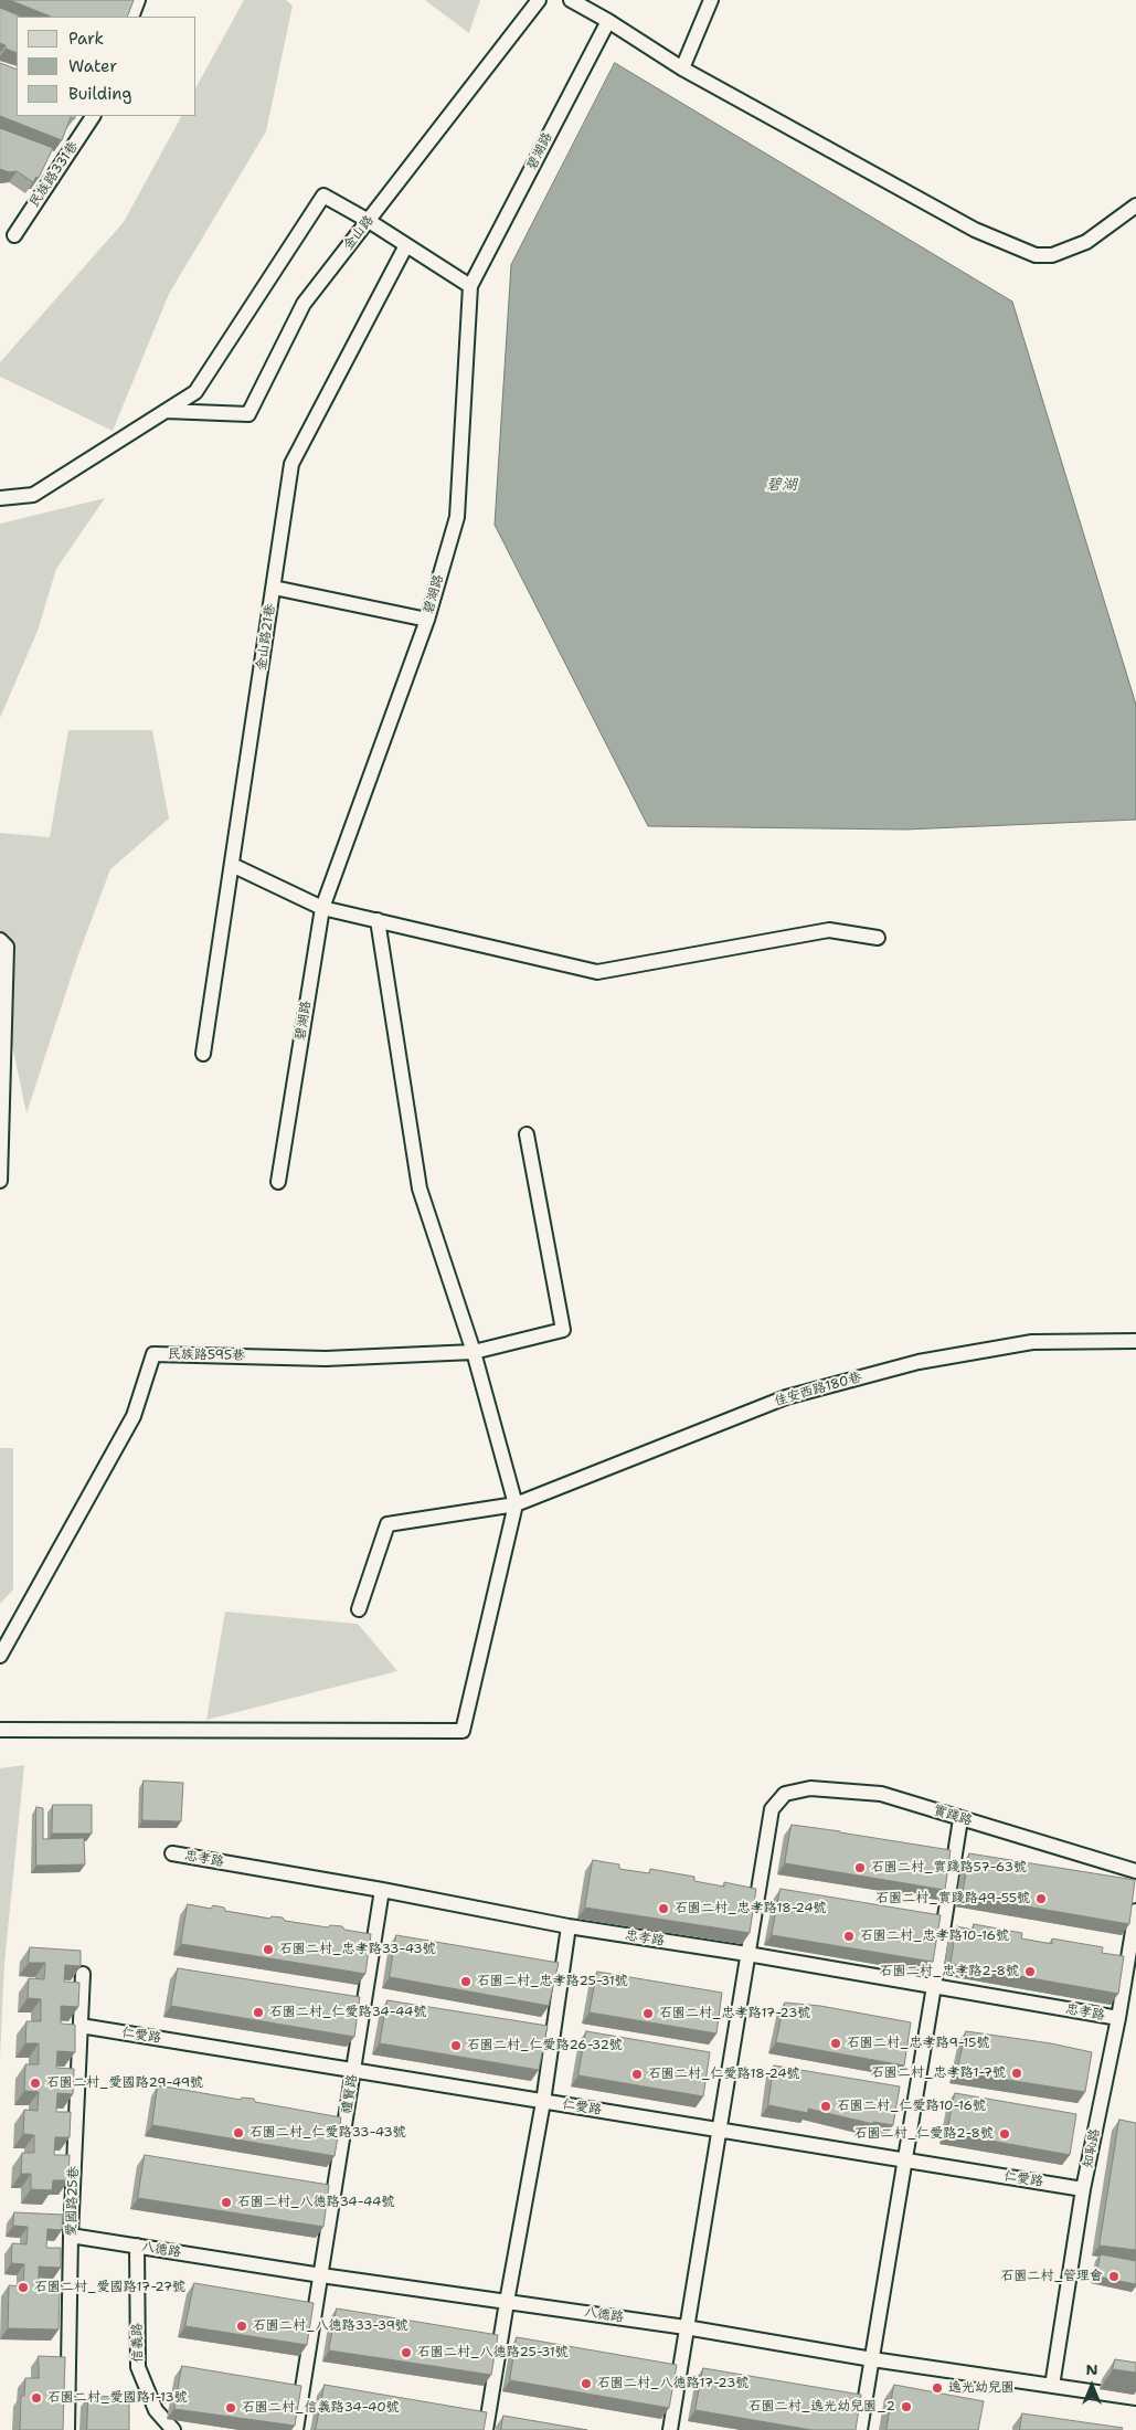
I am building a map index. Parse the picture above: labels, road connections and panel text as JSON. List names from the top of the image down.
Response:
{
  "streets": {
    "lane": [
      "碧湖路",
      "民族路331巷",
      "金山路",
      "金山路21巷",
      "民族路595巷",
      "佳安西路180巷",
      "實踐路",
      "忠孝路",
      "仁愛路",
      "禮賢路",
      "知恥路",
      "愛國路25巷",
      "八德路",
      "信義路"
    ]
  },
  "crossings": [
    ["實踐路", "忠孝路"],
    ["忠孝路", "禮賢路"],
    ["忠孝路", "知恥路"],
    ["仁愛路", "禮賢路"],
    ["仁愛路", "知恥路"],
    ["仁愛路", "愛國路25巷"],
    ["禮賢路", "八德路"],
    ["知恥路", "八德路"],
    ["愛國路25巷", "八德路"],
    ["八德路", "信義路"]
  ],
  "water": ["碧湖"],
  "places": [
    "石園二村_實踐路57-63號",
    "石園二村_實踐路49-55號",
    "石園二村_忠孝路18-24號",
    "石園二村_忠孝路10-16號",
    "石園二村_忠孝路33-43號",
    "石園二村_忠孝路2-8號",
    "石園二村_忠孝路25-31號",
    "石園二村_仁愛路34-44號",
    "石園二村_忠孝路17-23號",
    "石園二村_忠孝路9-15號",
    "石園二村_仁愛路26-32號",
    "石園二村_忠孝路1-7號",
    "石園二村_仁愛路18-24號",
    "石園二村_愛國路29-49號",
    "石園二村_仁愛路10-16號",
    "石園二村_仁愛路33-43號",
    "石園二村_仁愛路2-8號",
    "石園二村_八德路34-44號",
    "石園二村_管理會",
    "石園二村_愛國路17-27號",
    "石園二村_八德路33-39號",
    "石園二村_八德路25-31號",
    "石園二村_八德路17-23號",
    "逸光幼兒園",
    "石園二村_愛國路1-13號",
    "石園二村_逸光幼兒園_2",
    "石園二村_信義路34-40號"
  ],
  "legend": ["Park", "Water", "Building"],
  "north": "top"
}
